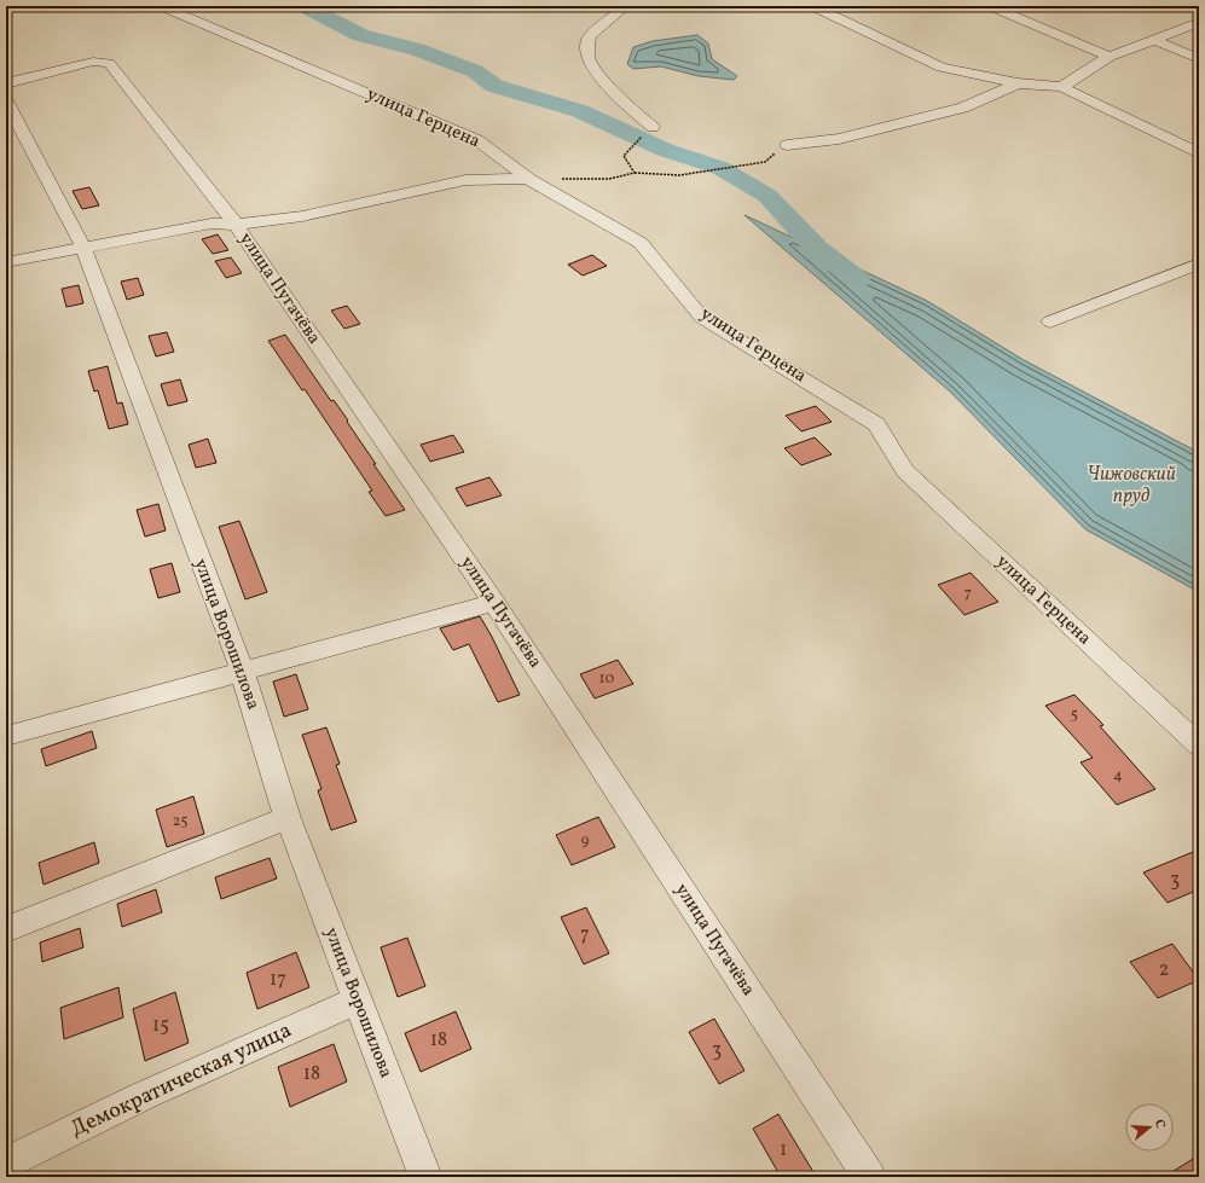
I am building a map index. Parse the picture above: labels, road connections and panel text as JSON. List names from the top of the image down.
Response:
{
  "streets": {
    "street": [
      "улица Герцена",
      "улица Пугачёва",
      "улица Ворошилова",
      "Демократическая улица"
    ]
  },
  "crossings": [
    ["улица Ворошилова", "Демократическая улица"]
  ],
  "water": ["Чижовский пруд"],
  "house_numbers": [
    "7",
    "10",
    "5",
    "4",
    "25",
    "9",
    "3",
    "7",
    "2",
    "17",
    "15",
    "18",
    "3",
    "18",
    "1"
  ],
  "north": "right"
}
